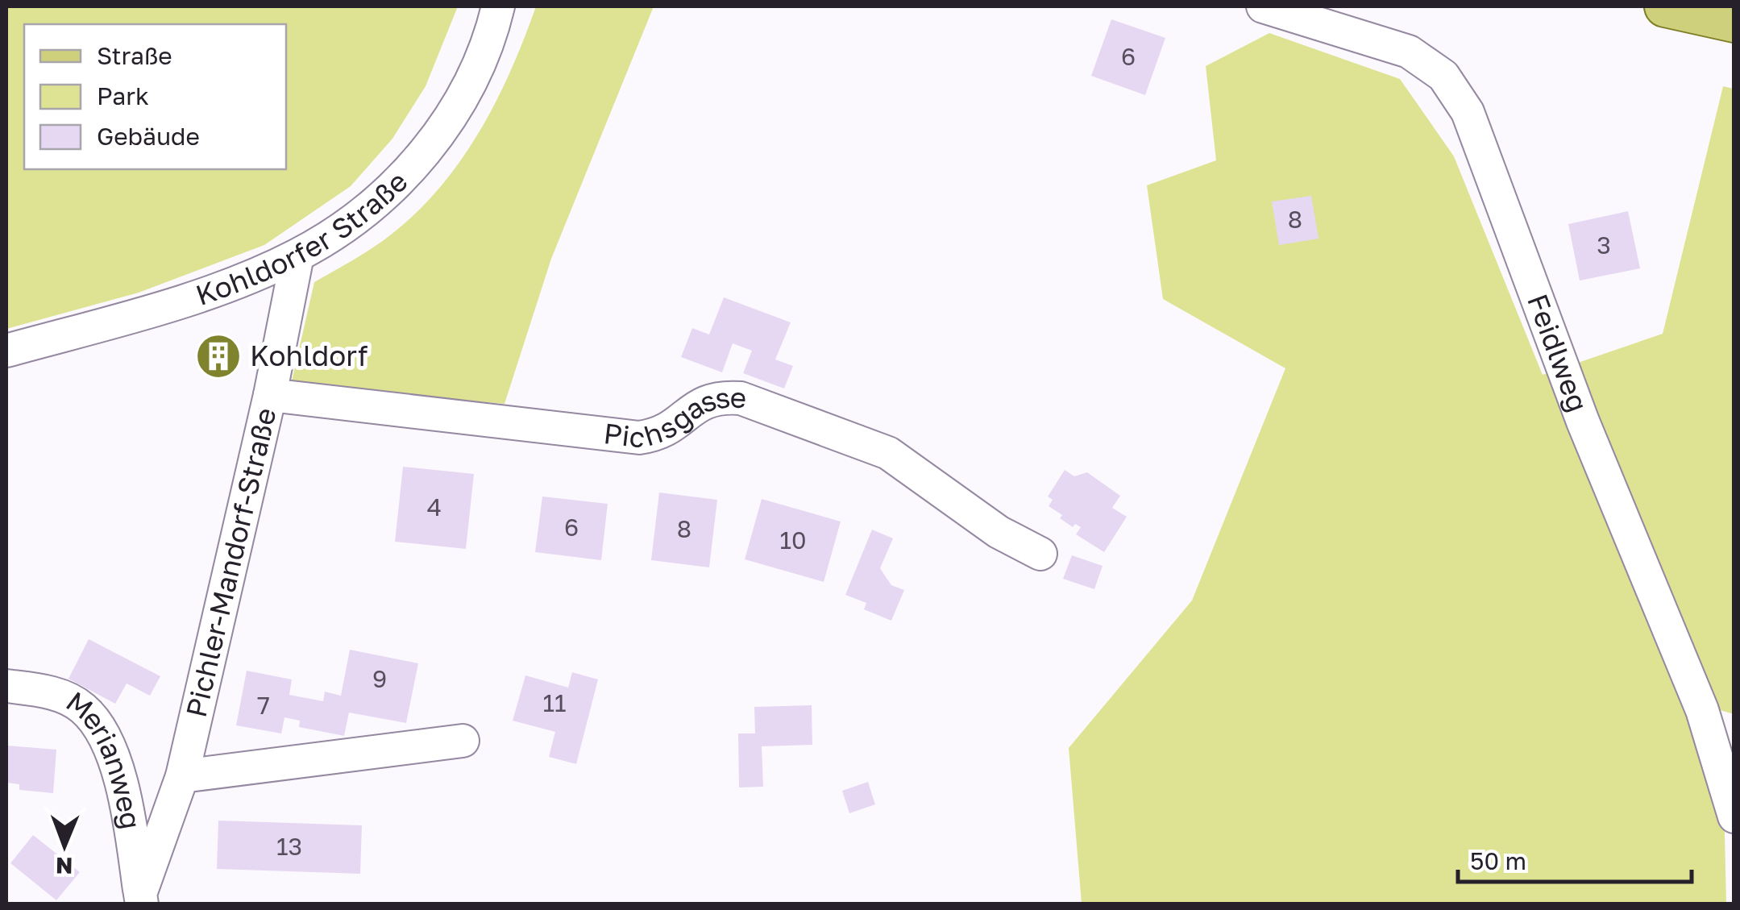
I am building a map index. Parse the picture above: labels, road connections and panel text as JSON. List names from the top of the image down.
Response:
{
  "streets": {
    "street": [
      "Kohldorfer Straße",
      "Feidlweg",
      "Pichsgasse",
      "Pichler-Mandorf-Straße",
      "Merianweg"
    ]
  },
  "crossings": [
    ["Kohldorfer Straße", "Pichler-Mandorf-Straße"],
    ["Pichsgasse", "Pichler-Mandorf-Straße"],
    ["Pichler-Mandorf-Straße", "Merianweg"]
  ],
  "places": {
    "building": ["Kohldorf"]
  },
  "house_numbers": [
    "6",
    "8",
    "3",
    "4",
    "6",
    "8",
    "10",
    "9",
    "11",
    "7",
    "13"
  ],
  "legend": ["Straße", "Park", "Gebäude"],
  "scale_bar": "50 m",
  "north": "bottom"
}
